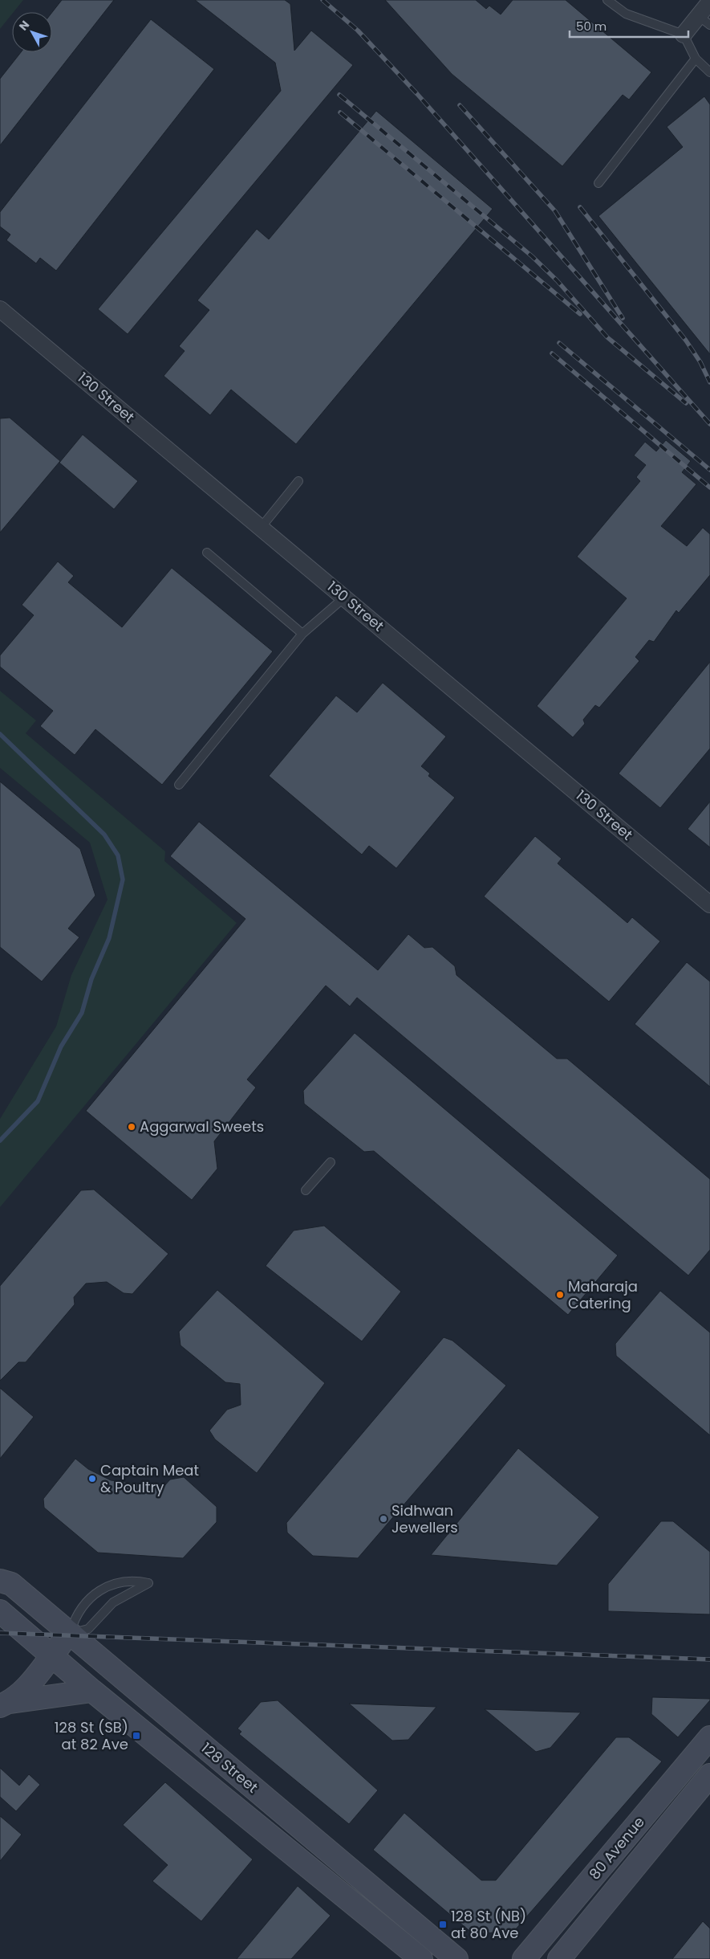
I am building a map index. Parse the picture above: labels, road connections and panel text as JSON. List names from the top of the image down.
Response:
{
  "streets": {
    "main road": ["128 Street", "80 Avenue"],
    "street": ["130 Street"]
  },
  "places": {
    "other": [
      "Aggarwal Sweets",
      "Maharaja Catering",
      "Captain Meat & Poultry",
      "Sidhwan Jewellers"
    ],
    "transit": ["128 St (SB) at 82 Ave", "128 St (NB) at 80 Ave"]
  },
  "scale_bar": "50 m",
  "north": "top left"
}
